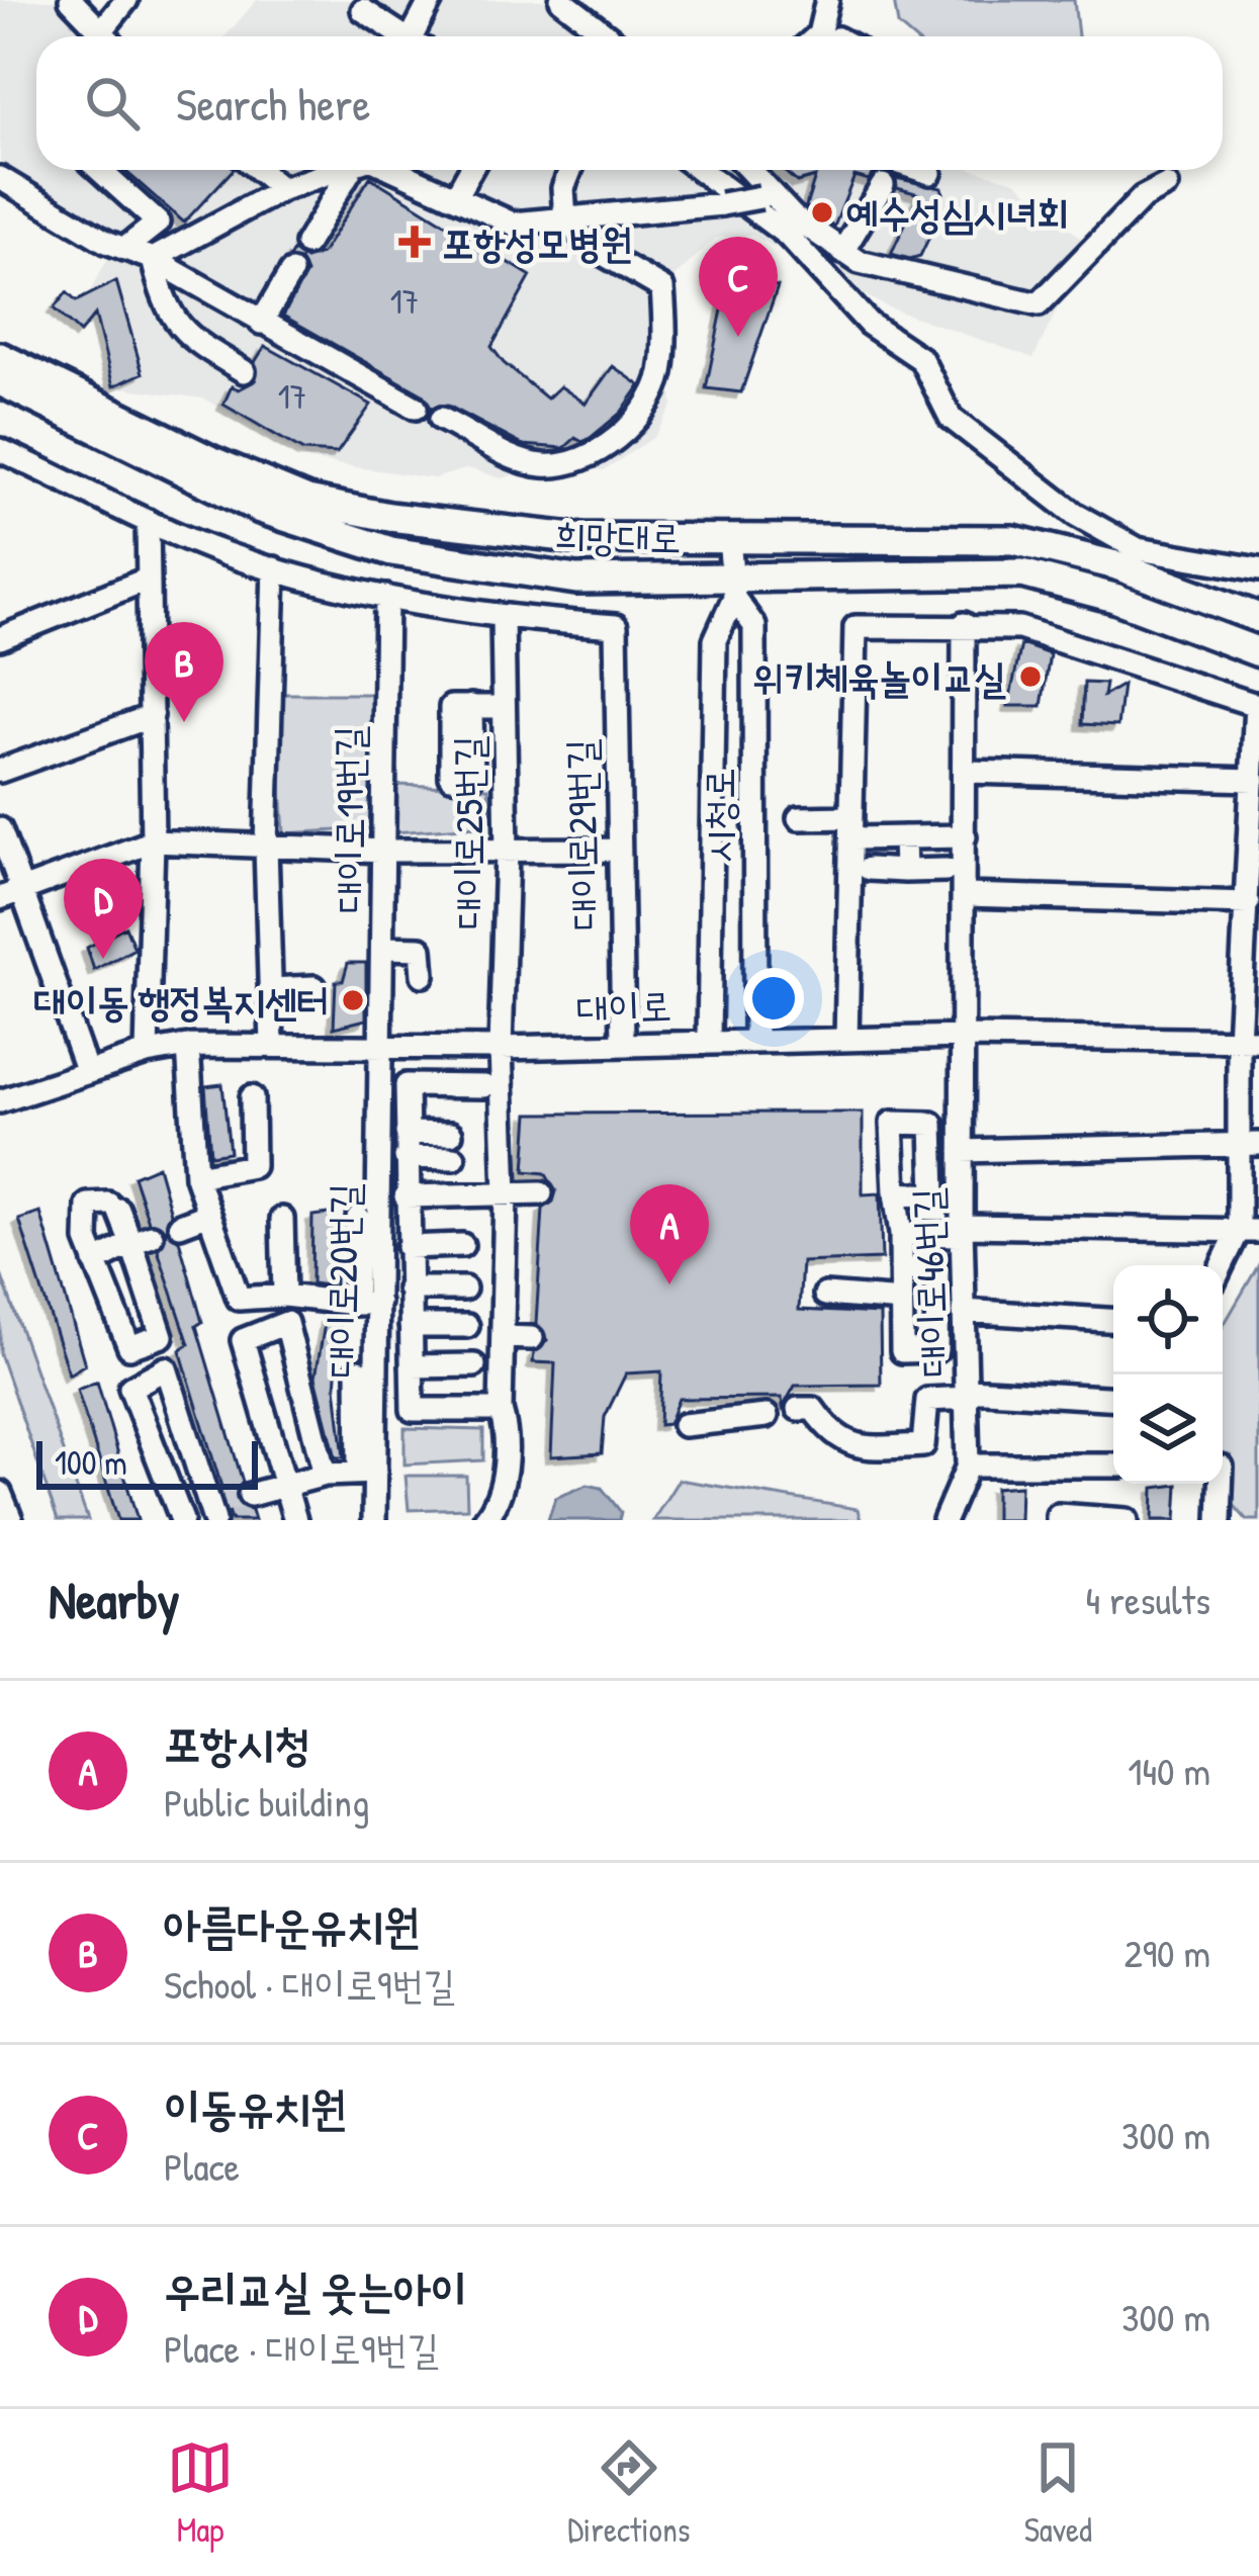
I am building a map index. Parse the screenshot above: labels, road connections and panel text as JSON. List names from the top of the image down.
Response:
{
  "streets": {
    "main road": ["희망대로"],
    "street": [
      "시청로",
      "대이로19번길",
      "대이로25번길",
      "대이로29번길",
      "대이로",
      "대이로20번길",
      "대이로46번길"
    ]
  },
  "crossings": [
    ["희망대로", "시청로"],
    ["시청로", "대이로"],
    ["대이로19번길", "대이로"],
    ["대이로19번길", "대이로20번길"],
    ["대이로25번길", "대이로29번길"],
    ["대이로25번길", "대이로"],
    ["대이로29번길", "대이로"],
    ["대이로", "대이로20번길"],
    ["대이로", "대이로46번길"]
  ],
  "places": {
    "other": ["예수성심시녀회", "위키체육놀이교실", "대이동 행정복지센터"],
    "health": ["포항성모병원"]
  },
  "house_numbers": ["17", "17"],
  "scale_bar": "100 m",
  "page": {
    "search": "Search here",
    "pins": [
      "C",
      "B",
      "D",
      "A"
    ],
    "scale": "100 m",
    "heading": ["Nearby", "4 results"],
    "list": [
      {
        "mark": "A",
        "name": "포항시청",
        "note": "Public building",
        "value": "140 m"
      },
      {
        "mark": "B",
        "name": "아름다운유치원",
        "note": "School · 대이로9번길",
        "value": "290 m"
      },
      {
        "mark": "C",
        "name": "이동유치원",
        "note": "Place",
        "value": "300 m"
      },
      {
        "mark": "D",
        "name": "우리교실 웃는아이",
        "note": "Place · 대이로9번길",
        "value": "300 m"
      }
    ],
    "nav": ["Map", "Directions", "Saved"]
  }
}
